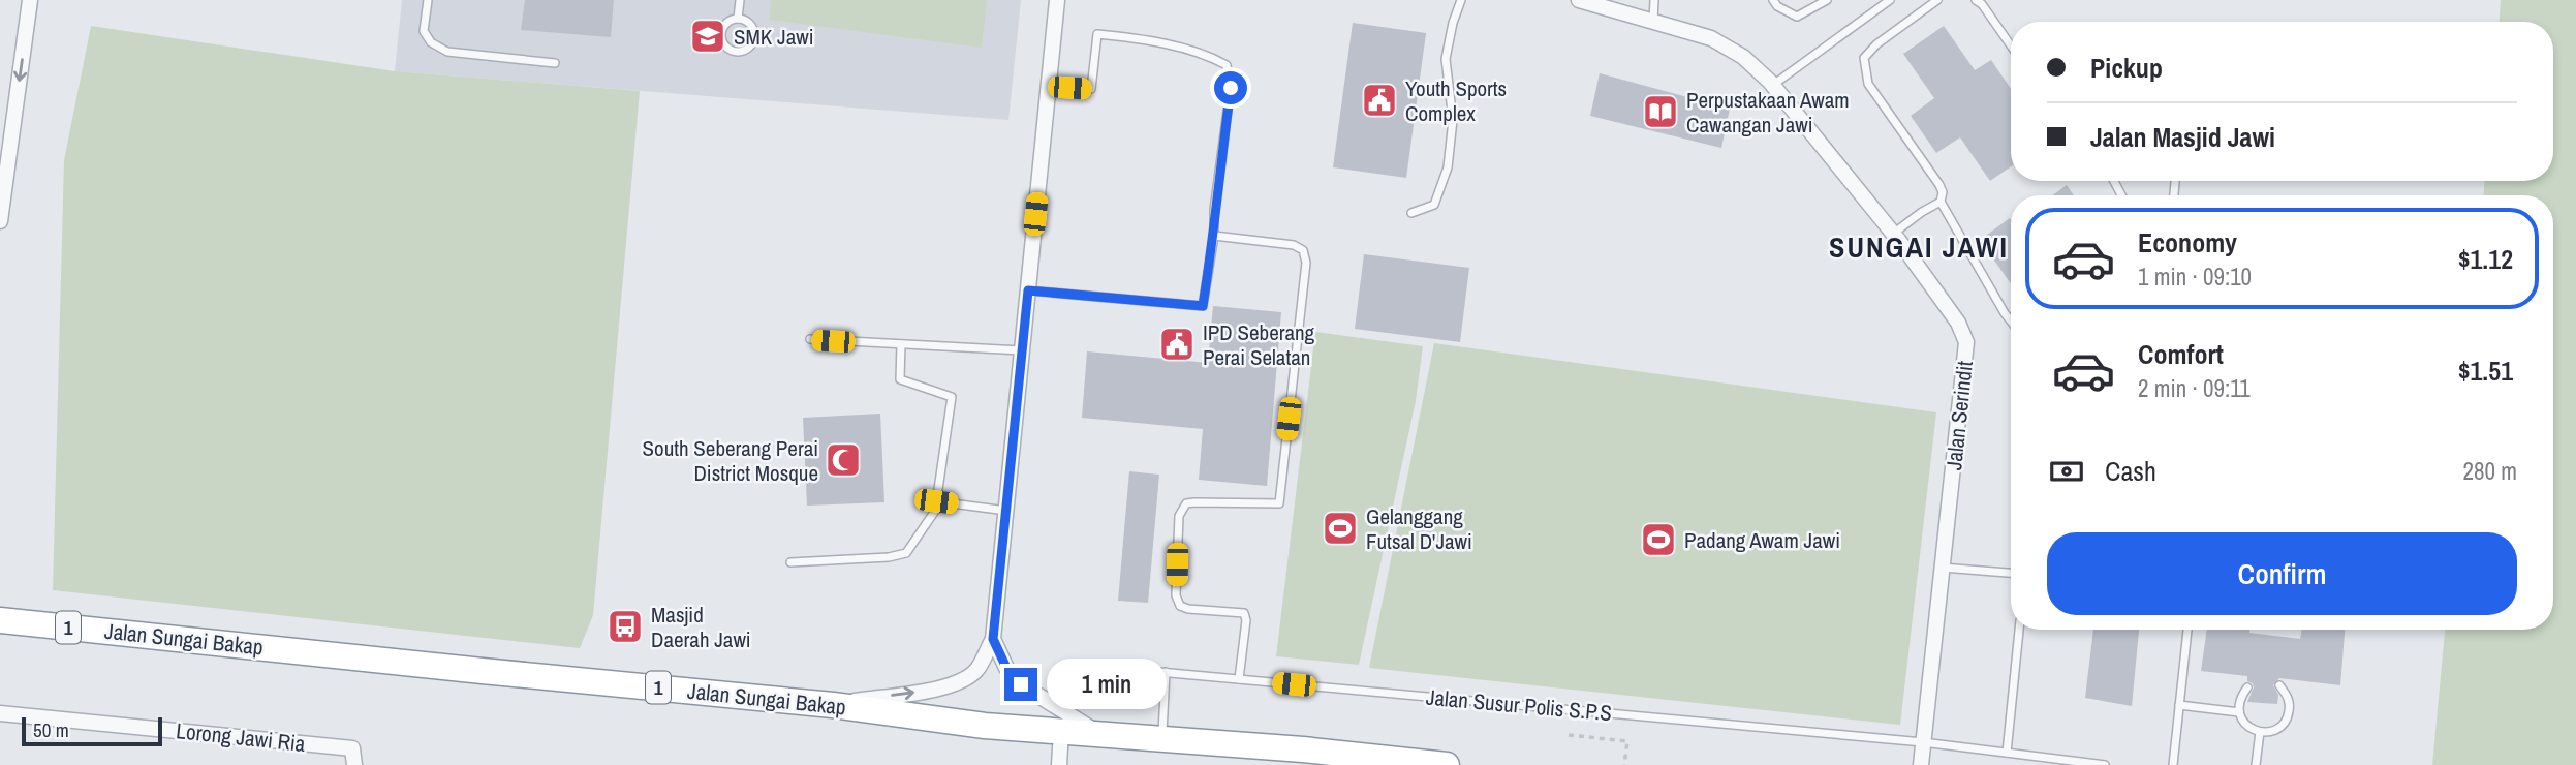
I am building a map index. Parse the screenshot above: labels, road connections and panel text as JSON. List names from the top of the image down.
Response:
{
  "streets": {
    "highway": ["1", "Jalan Sungai Bakap"],
    "street": ["Jalan Serindit", "Lorong Jawi Ria"],
    "lane": ["Jalan Susur Polis S.P.S"]
  },
  "crossings": [
    ["Jalan Serindit", "Jalan Susur Polis S.P.S"]
  ],
  "districts": ["SUNGAI JAWI"],
  "places": {
    "school or university": ["SMK Jawi"],
    "public building": ["Youth Sports Complex", "IPD Seberang Perai Selatan"],
    "library": ["Perpustakaan Awam Cawangan Jawi"],
    "mosque": ["South Seberang Perai District Mosque"],
    "sports": ["Gelanggang Futsal D'Jawi", "Padang Awam Jawi"],
    "bus stop": ["Masjid Daerah Jawi"]
  },
  "scale_bar": "50 m",
  "page": {
    "banner": ["Pickup", "Jalan Masjid Jawi"],
    "list": [
      {
        "name": "Economy",
        "note": "1 min · 09:10",
        "value": "$1.12"
      },
      {
        "name": "Comfort",
        "note": "2 min · 09:11",
        "value": "$1.51"
      }
    ],
    "pay": ["Cash", "280 m"],
    "buttons": "Confirm",
    "bubble": "1 min",
    "scale": "50 m"
  }
}
